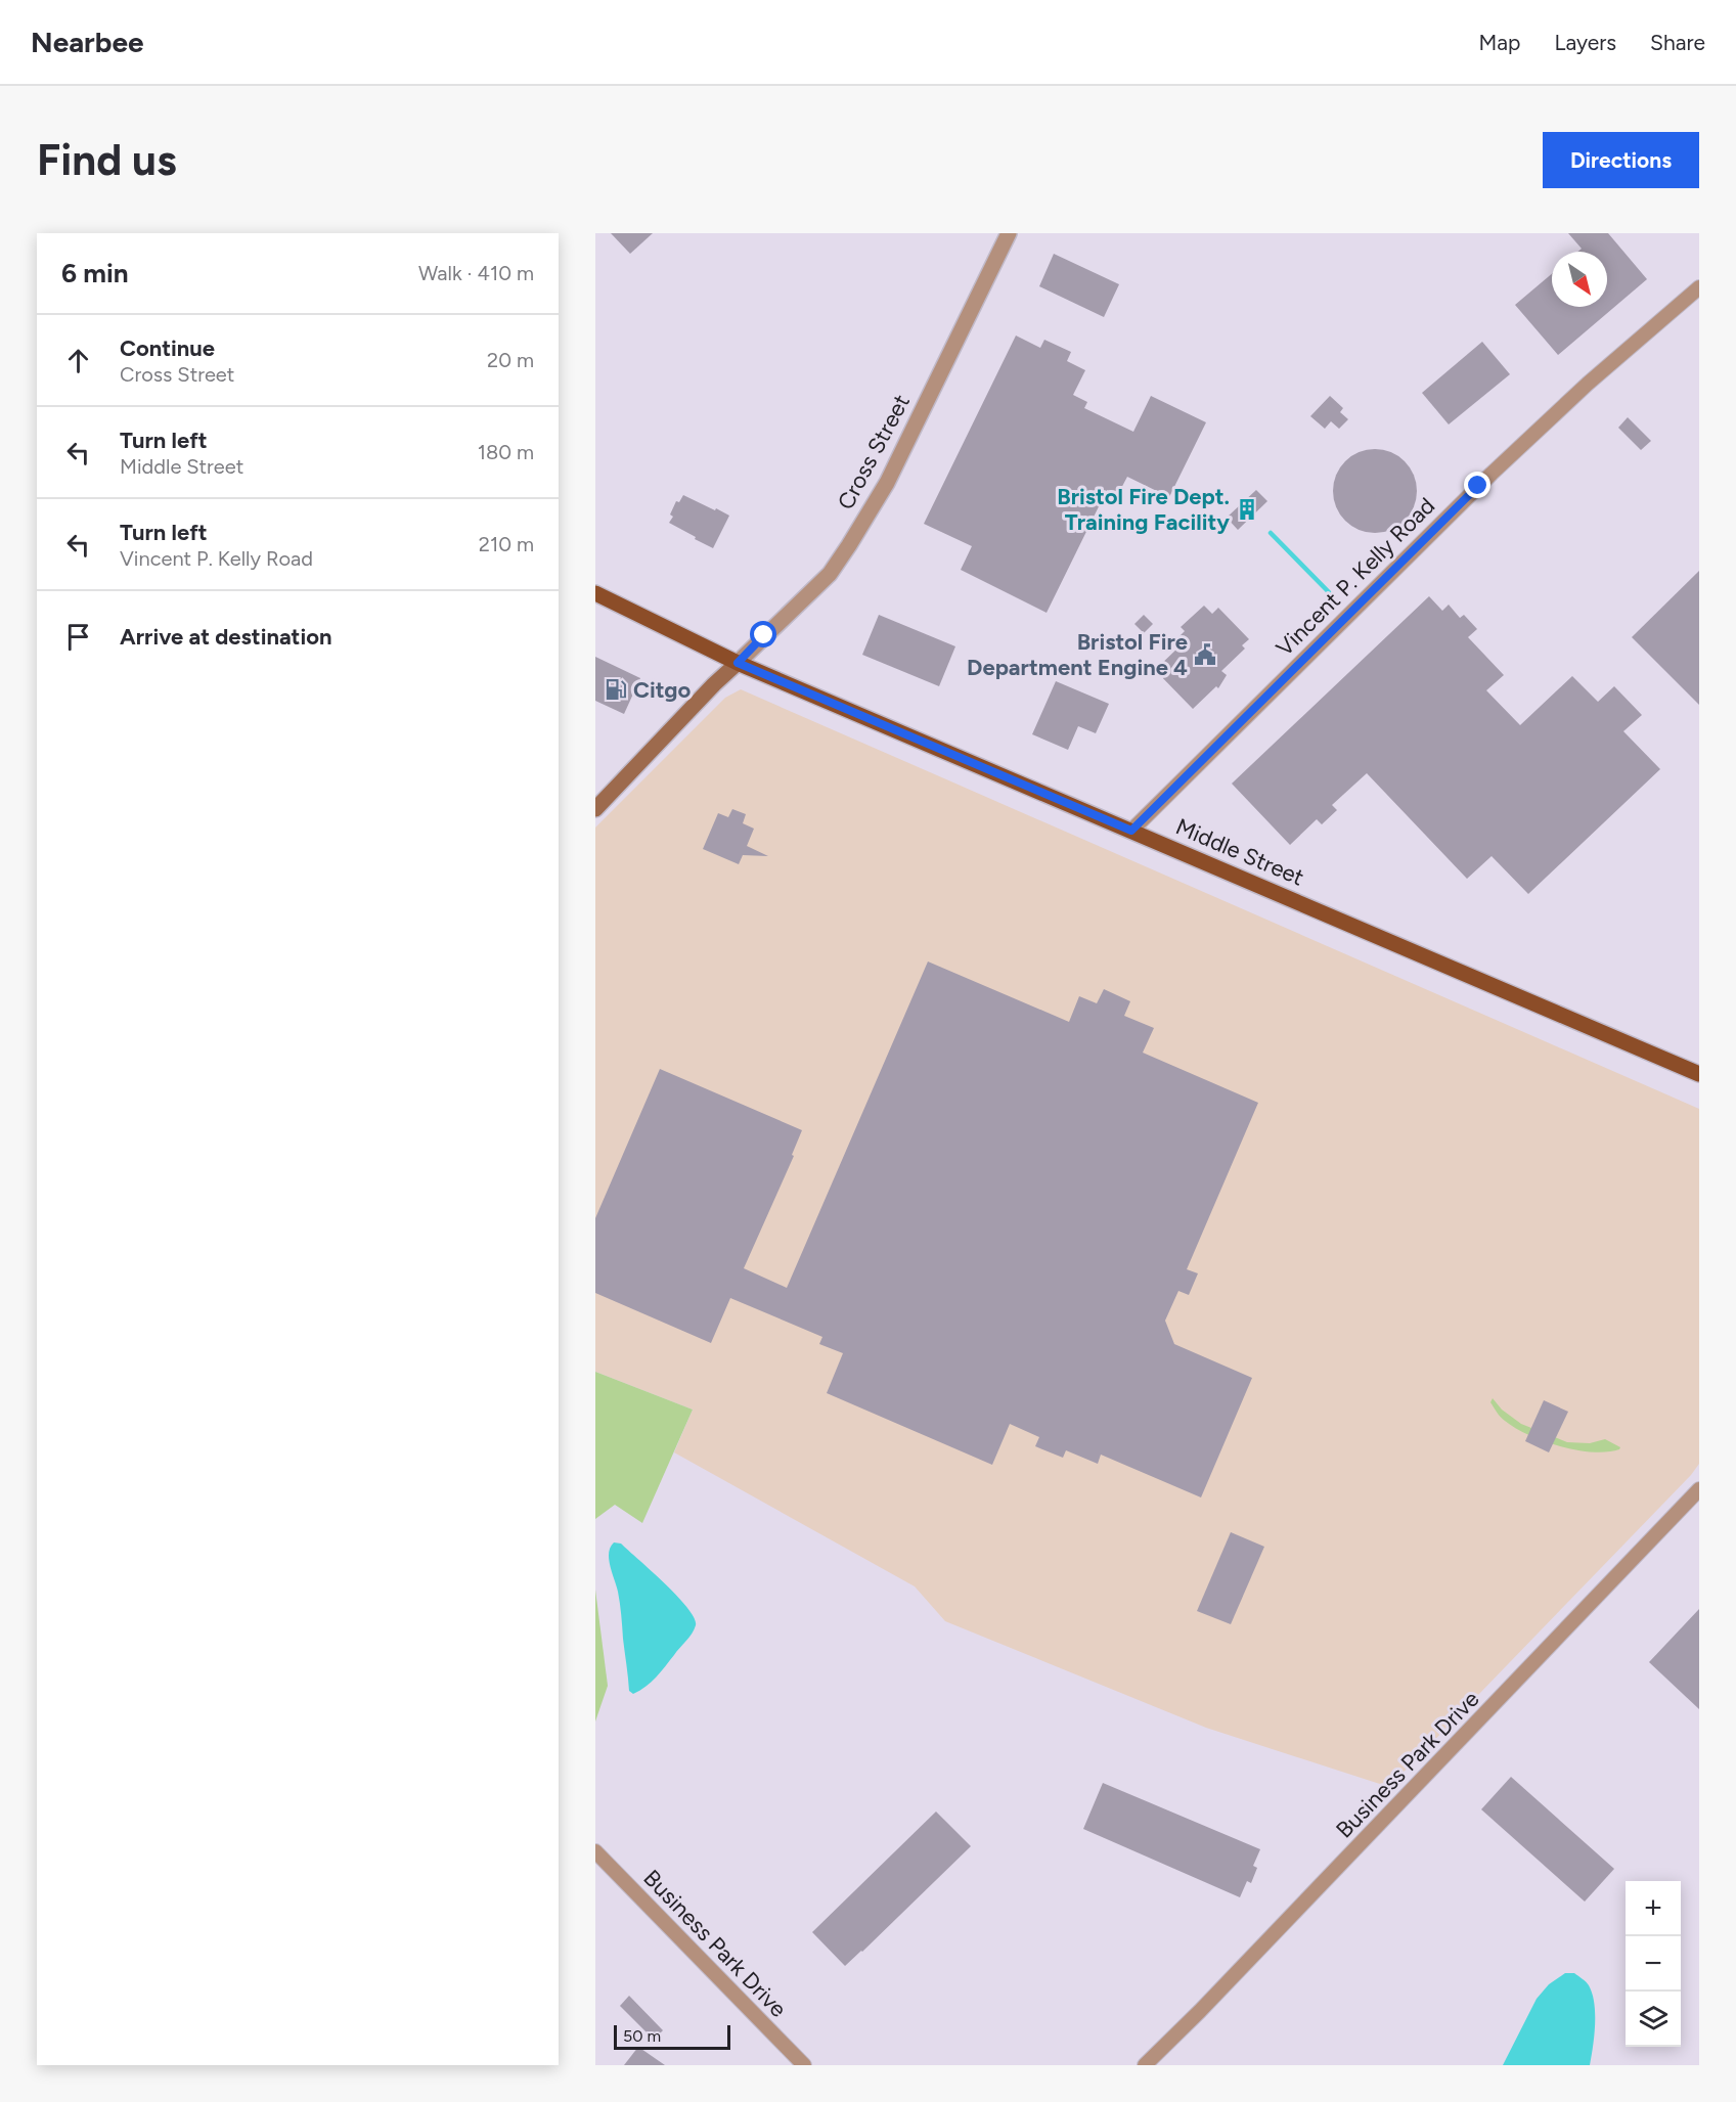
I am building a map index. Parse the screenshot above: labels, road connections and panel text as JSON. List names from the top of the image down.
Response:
{
  "streets": {
    "main road": ["Middle Street"],
    "street": ["Cross Street", "Vincent P. Kelly Road", "Business Park Drive"]
  },
  "crossings": [
    ["Cross Street", "Middle Street"],
    ["Vincent P. Kelly Road", "Middle Street"]
  ],
  "places": {
    "building": ["Bristol Fire Dept. Training Facility"],
    "public building": ["Bristol Fire Department Engine 4"],
    "fuel station": ["Citgo"]
  },
  "scale_bar": "50 m",
  "north": "bottom right",
  "page": {
    "header": "Nearbee",
    "nav": ["Map", "Layers", "Share"],
    "buttons": "Directions",
    "title": "Find us",
    "heading": ["6 min", "Walk · 410 m"],
    "list": [
      ["Continue", "Cross Street", "20 m"],
      ["Turn left", "Middle Street", "180 m"],
      ["Turn left", "Vincent P. Kelly Road", "210 m"],
      "Arrive at destination"
    ],
    "map_buttons": ["+", "−"],
    "scale": "50 m"
  }
}
